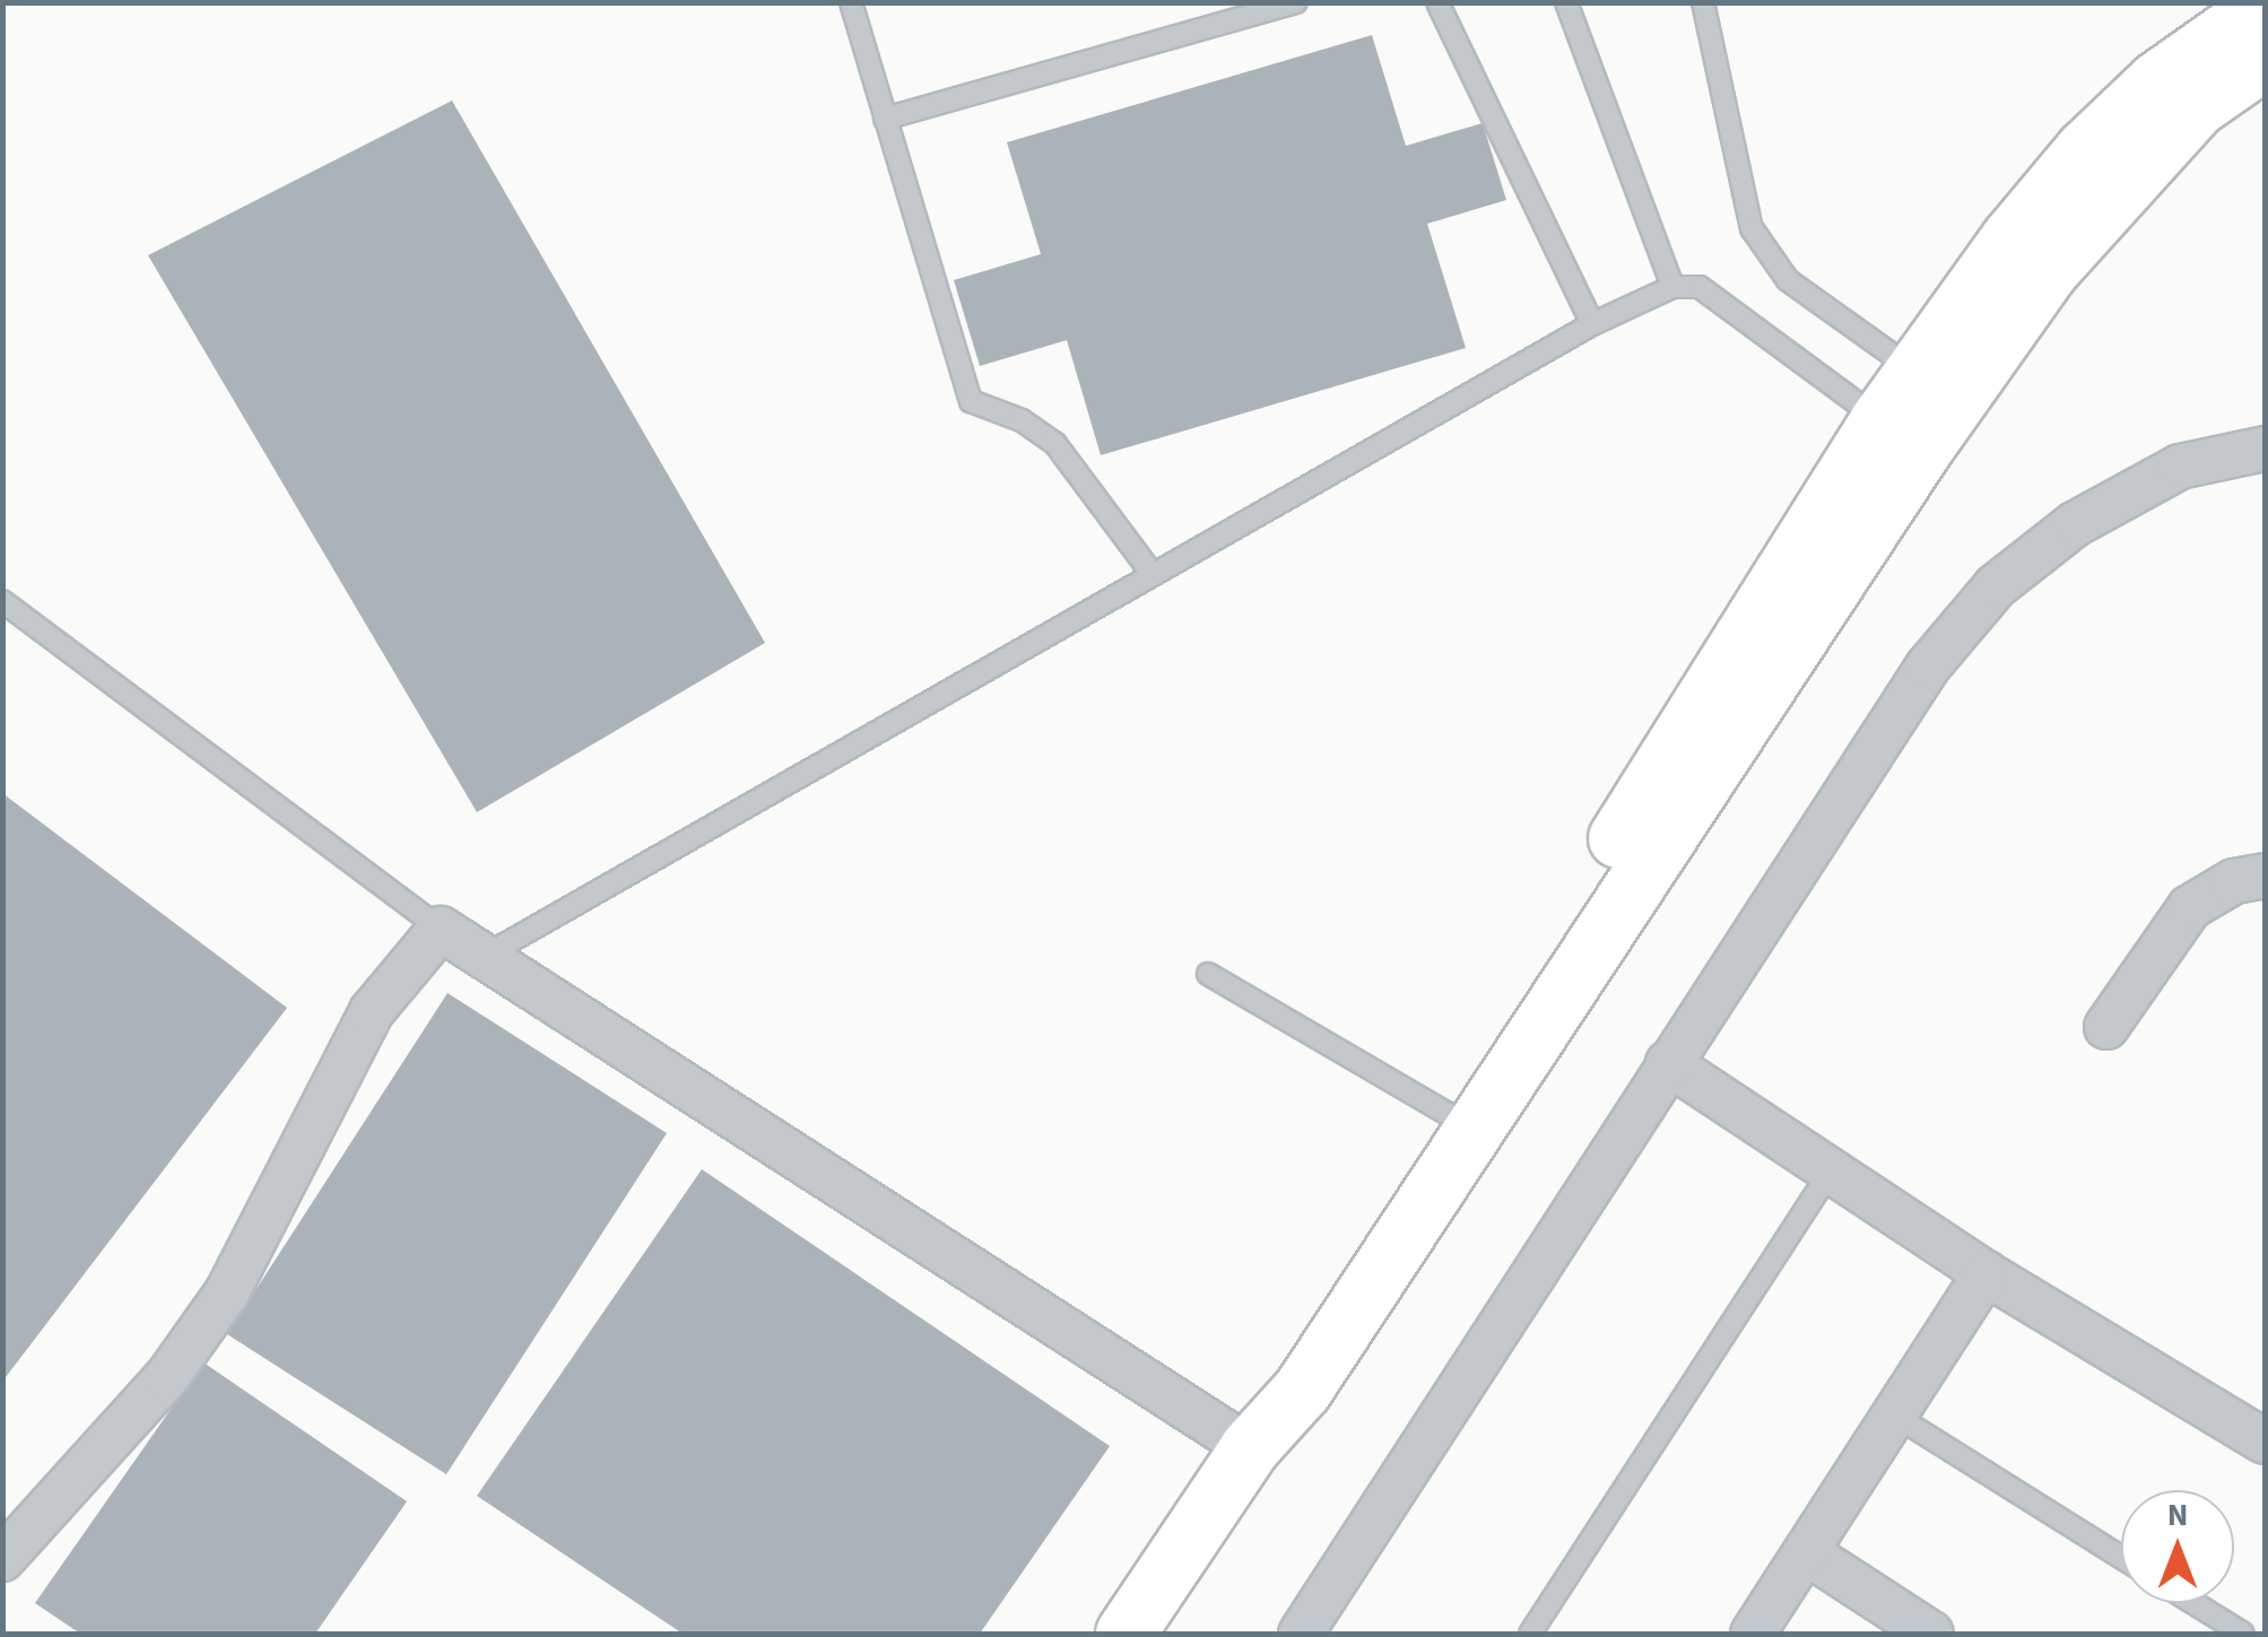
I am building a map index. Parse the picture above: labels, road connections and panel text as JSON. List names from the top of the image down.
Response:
{
  "north": "top"
}
